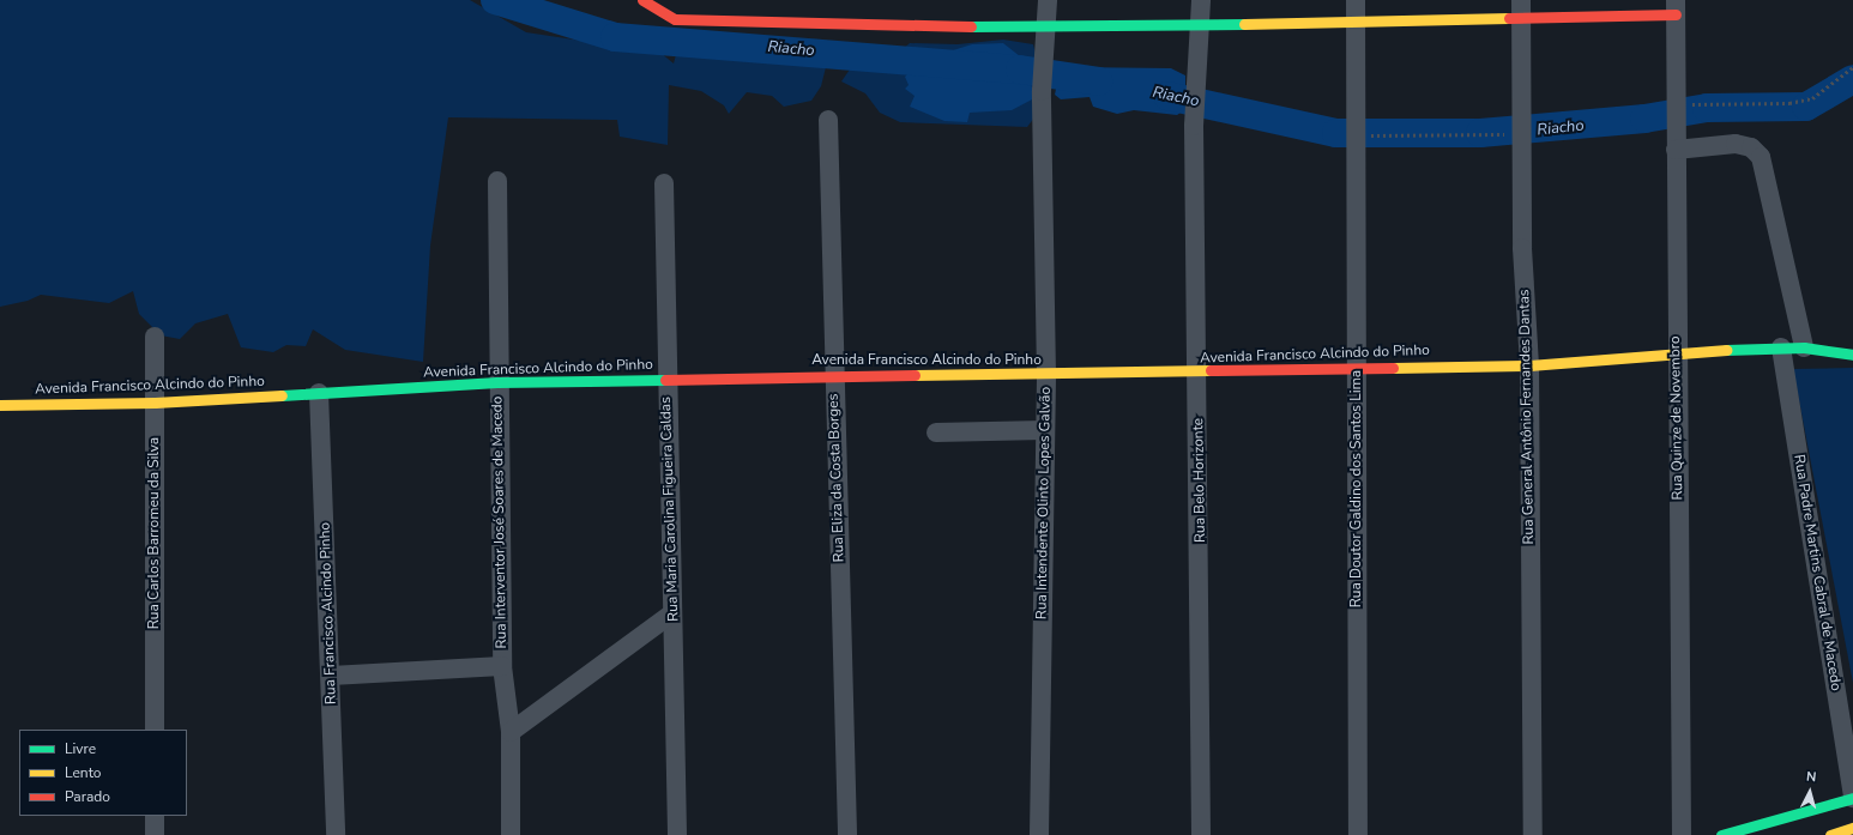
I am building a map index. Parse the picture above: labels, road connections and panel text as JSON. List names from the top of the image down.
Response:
{
  "streets": {
    "street": [
      "Avenida Francisco Alcindo do Pinho",
      "Rua General Antônio Fernandes Dantas",
      "Rua Quinze de Novembro",
      "Rua Eliza da Costa Borges",
      "Rua Belo Horizonte",
      "Rua Doutor Galdino dos Santos Lima",
      "Rua Intendente Olinto Lopes Galvão",
      "Rua Maria Carolina Figueira Caldas",
      "Rua Interventor José Soares de Macedo",
      "Rua Carlos Barromeu da Silva",
      "Rua Padre Martins Cabral de Macedo",
      "Rua Francisco Alcindo Pinho"
    ]
  },
  "crossings": [
    ["Avenida Francisco Alcindo do Pinho", "Rua General Antônio Fernandes Dantas"],
    ["Avenida Francisco Alcindo do Pinho", "Rua Quinze de Novembro"],
    ["Avenida Francisco Alcindo do Pinho", "Rua Eliza da Costa Borges"],
    ["Avenida Francisco Alcindo do Pinho", "Rua Belo Horizonte"],
    ["Avenida Francisco Alcindo do Pinho", "Rua Doutor Galdino dos Santos Lima"],
    ["Avenida Francisco Alcindo do Pinho", "Rua Intendente Olinto Lopes Galvão"],
    ["Avenida Francisco Alcindo do Pinho", "Rua Maria Carolina Figueira Caldas"],
    ["Avenida Francisco Alcindo do Pinho", "Rua Interventor José Soares de Macedo"],
    ["Avenida Francisco Alcindo do Pinho", "Rua Carlos Barromeu da Silva"],
    ["Avenida Francisco Alcindo do Pinho", "Rua Padre Martins Cabral de Macedo"],
    ["Avenida Francisco Alcindo do Pinho", "Rua Francisco Alcindo Pinho"]
  ],
  "water": ["Riacho"],
  "legend": ["Livre", "Lento", "Parado"],
  "north": "top"
}
